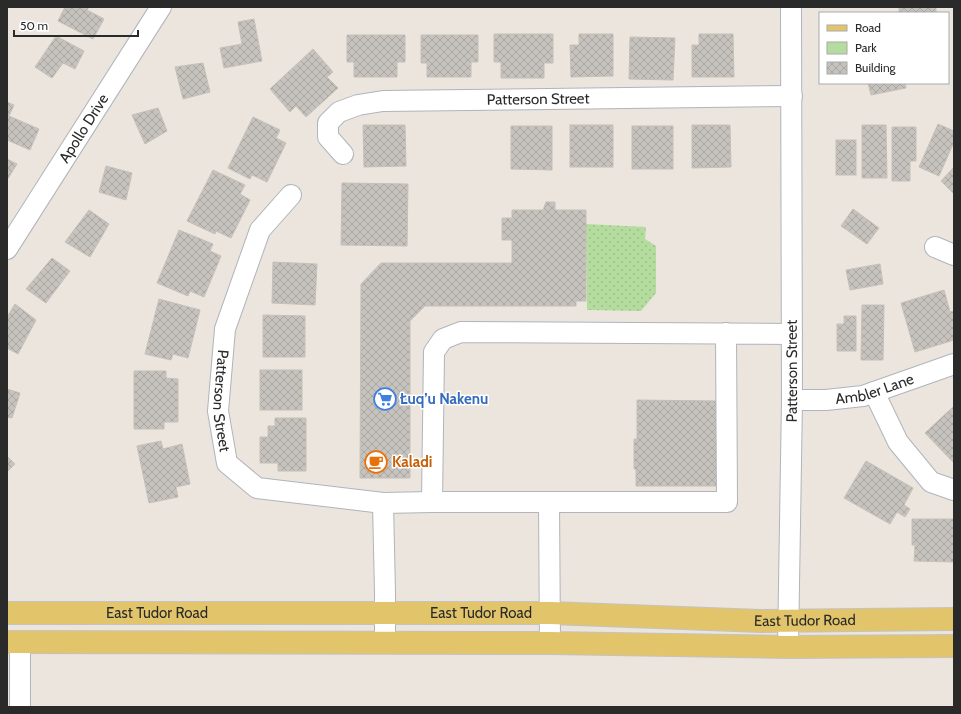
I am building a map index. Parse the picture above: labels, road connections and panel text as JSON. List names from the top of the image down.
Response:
{
  "streets": {
    "main road": ["East Tudor Road"],
    "street": ["Patterson Street", "Apollo Drive", "Ambler Lane"]
  },
  "crossings": [
    ["Patterson Street", "Ambler Lane"],
    ["Patterson Street", "East Tudor Road"]
  ],
  "places": {
    "supermarket": ["Łuq’u Nakenu"],
    "cafe": ["Kaladi"]
  },
  "legend": ["Road", "Park", "Building"],
  "scale_bar": "50 m"
}
